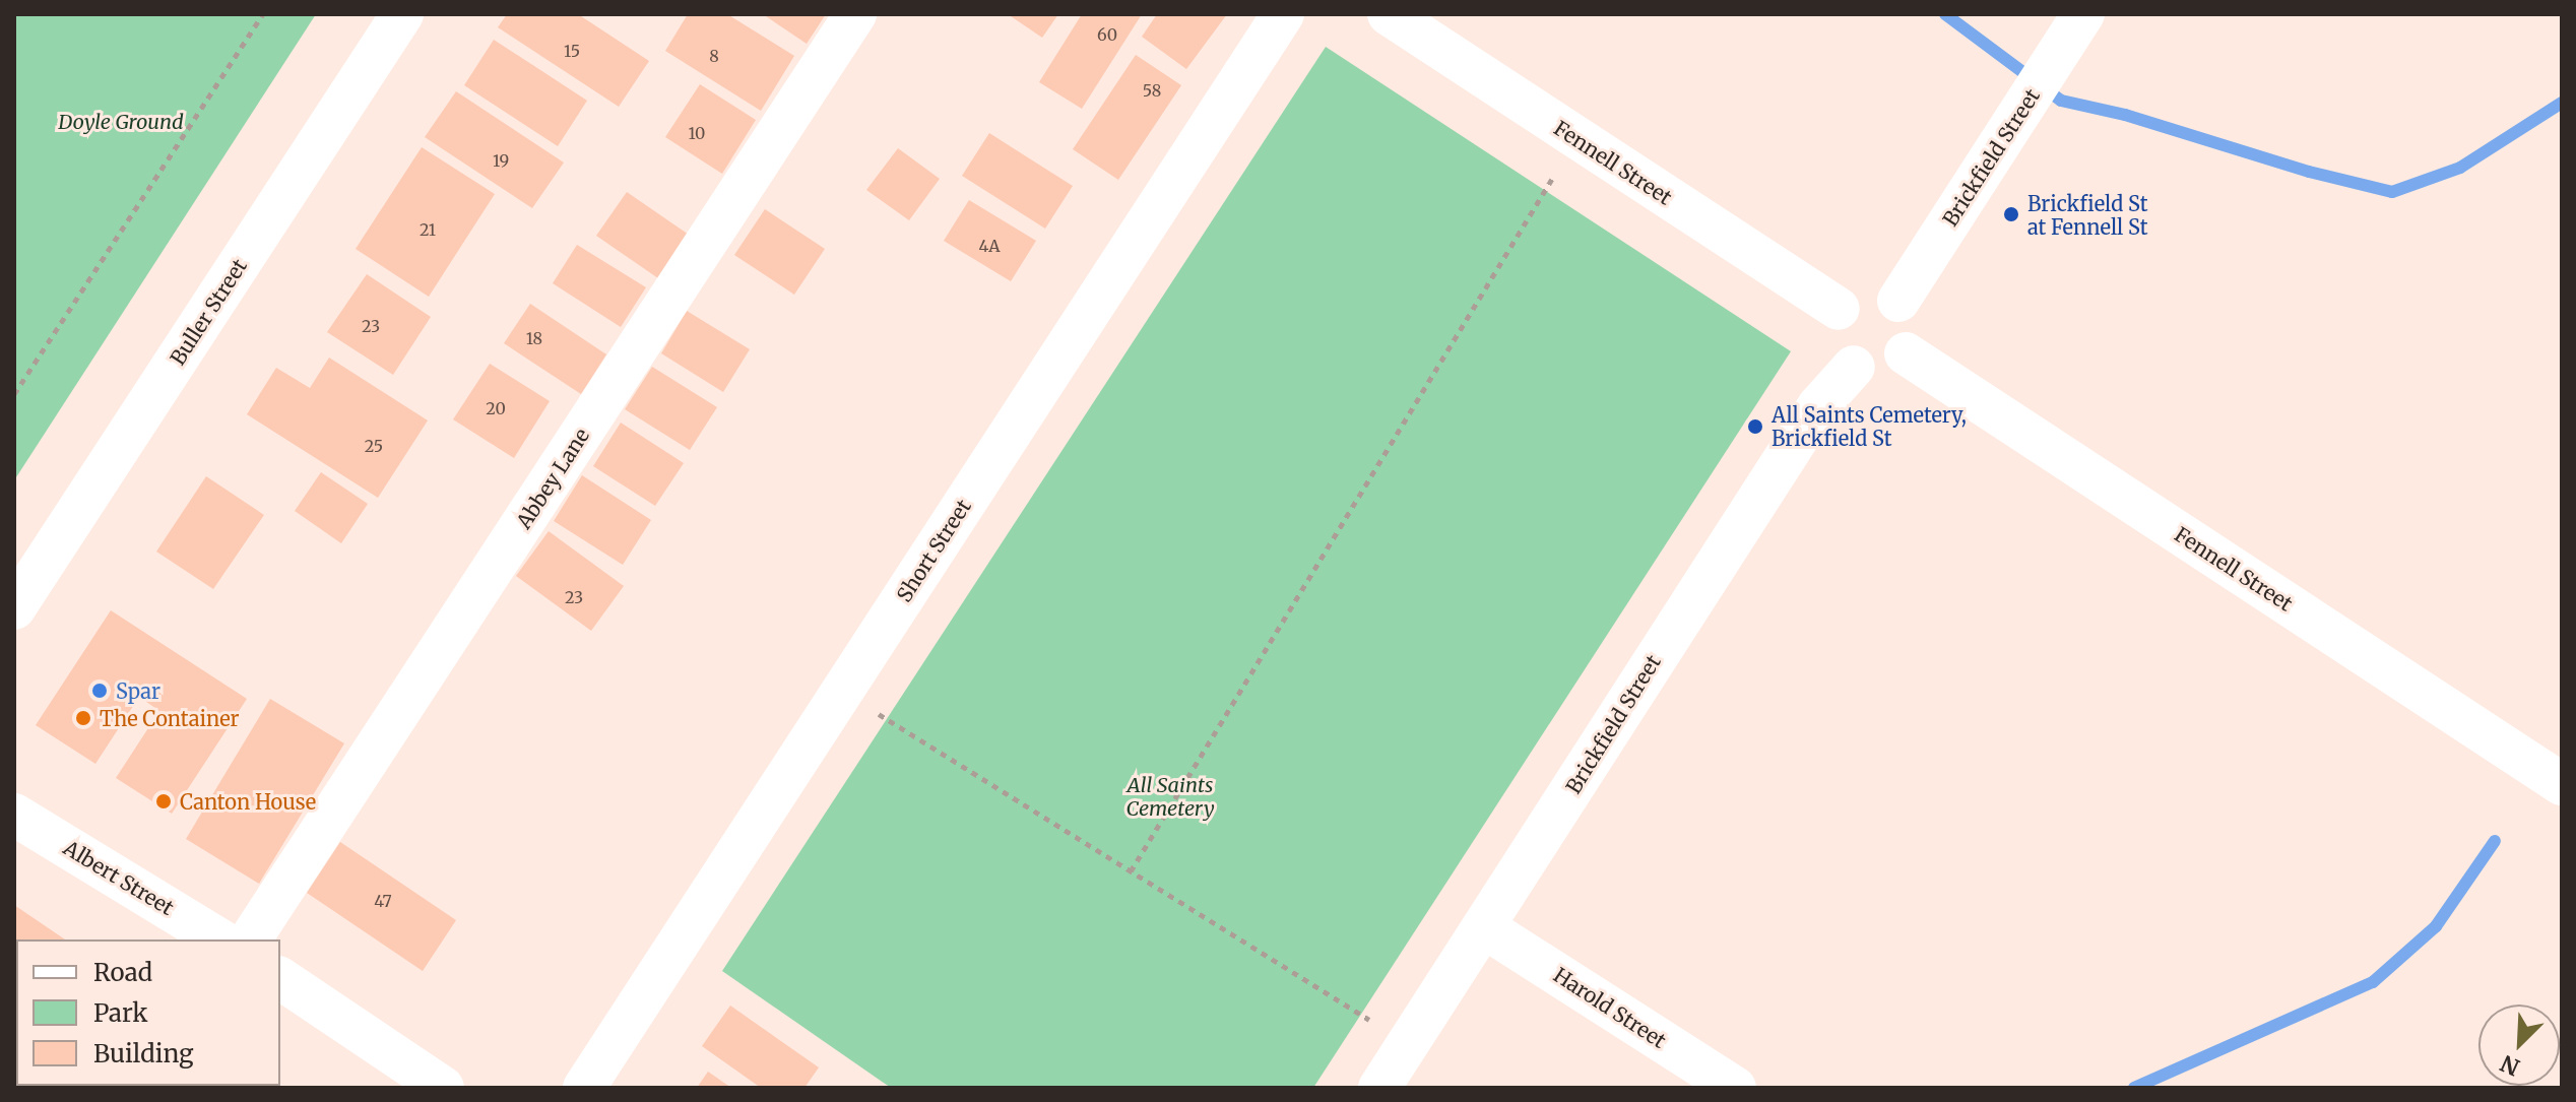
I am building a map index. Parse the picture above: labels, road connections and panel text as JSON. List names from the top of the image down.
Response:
{
  "streets": {
    "street": [
      "Brickfield Street",
      "Fennell Street",
      "Buller Street",
      "Abbey Lane",
      "Short Street",
      "Albert Street",
      "Harold Street"
    ]
  },
  "crossings": [
    ["Brickfield Street", "Fennell Street"],
    ["Brickfield Street", "Harold Street"]
  ],
  "parks": ["Doyle Ground", "All Saints Cemetery"],
  "places": [
    "Brickfield St at Fennell St",
    "All Saints Cemetery, Brickfield St",
    "Spar",
    "The Container",
    "Canton House"
  ],
  "house_numbers": [
    "60",
    "15",
    "8",
    "58",
    "10",
    "19",
    "21",
    "4A",
    "23",
    "18",
    "20",
    "25",
    "23",
    "47"
  ],
  "legend": ["Road", "Park", "Building"],
  "north": "bottom left"
}
